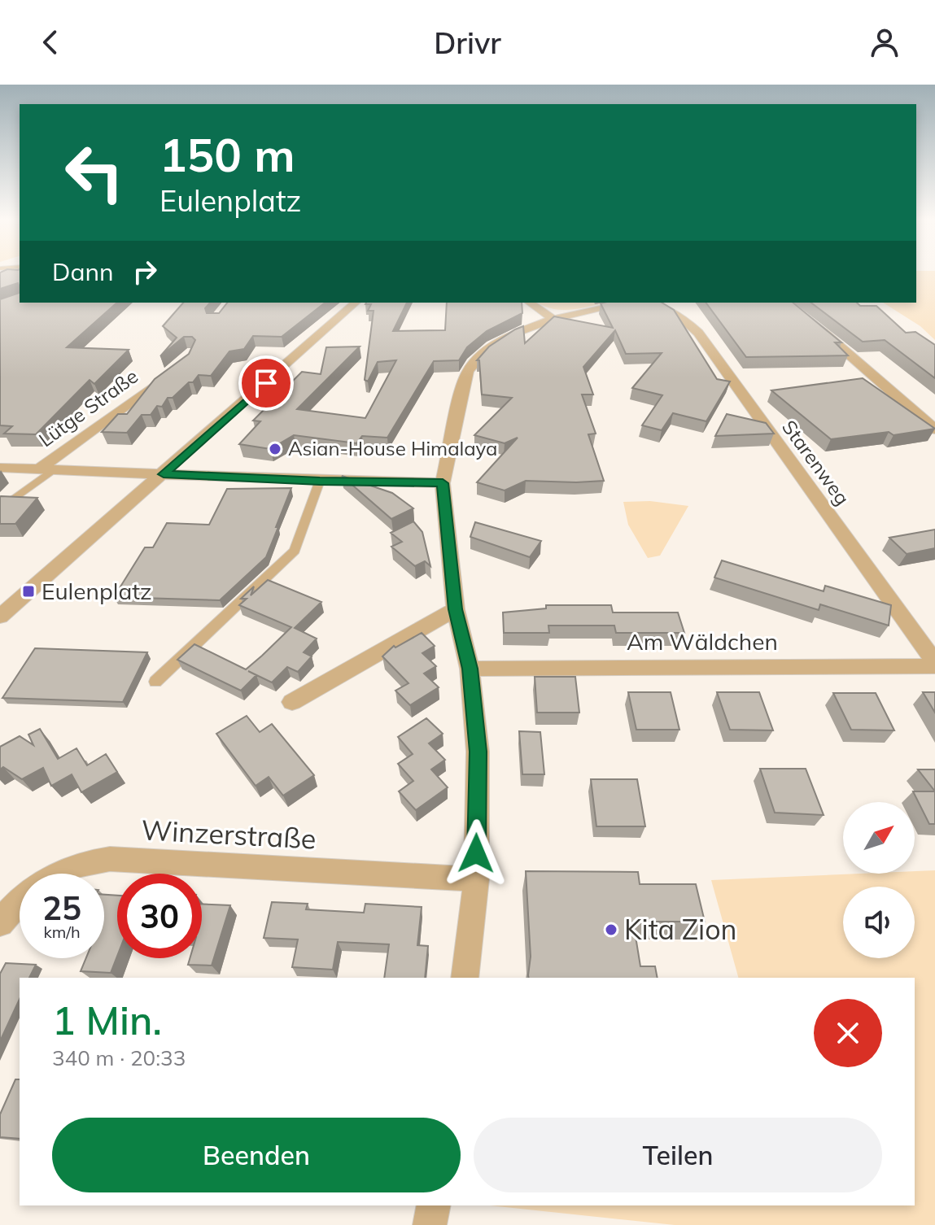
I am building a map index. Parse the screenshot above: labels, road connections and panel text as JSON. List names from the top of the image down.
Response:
{
  "streets": {
    "street": [
      "Lütge Straße",
      "Starenweg",
      "Am Wäldchen",
      "Winzerstraße"
    ]
  },
  "crossings": [
    ["Starenweg", "Am Wäldchen"]
  ],
  "places": {
    "other": ["Asian-House Himalaya", "Kita Zion"],
    "transit": ["Eulenplatz"]
  },
  "north": "top right",
  "page": {
    "header": "Drivr",
    "turn": ["150 m", "Eulenplatz"],
    "then": "Dann",
    "speed": "25 km/h",
    "limit": "30",
    "heading": ["1 Min.", "340 m · 20:33"],
    "buttons": ["Beenden", "Teilen"]
  }
}
